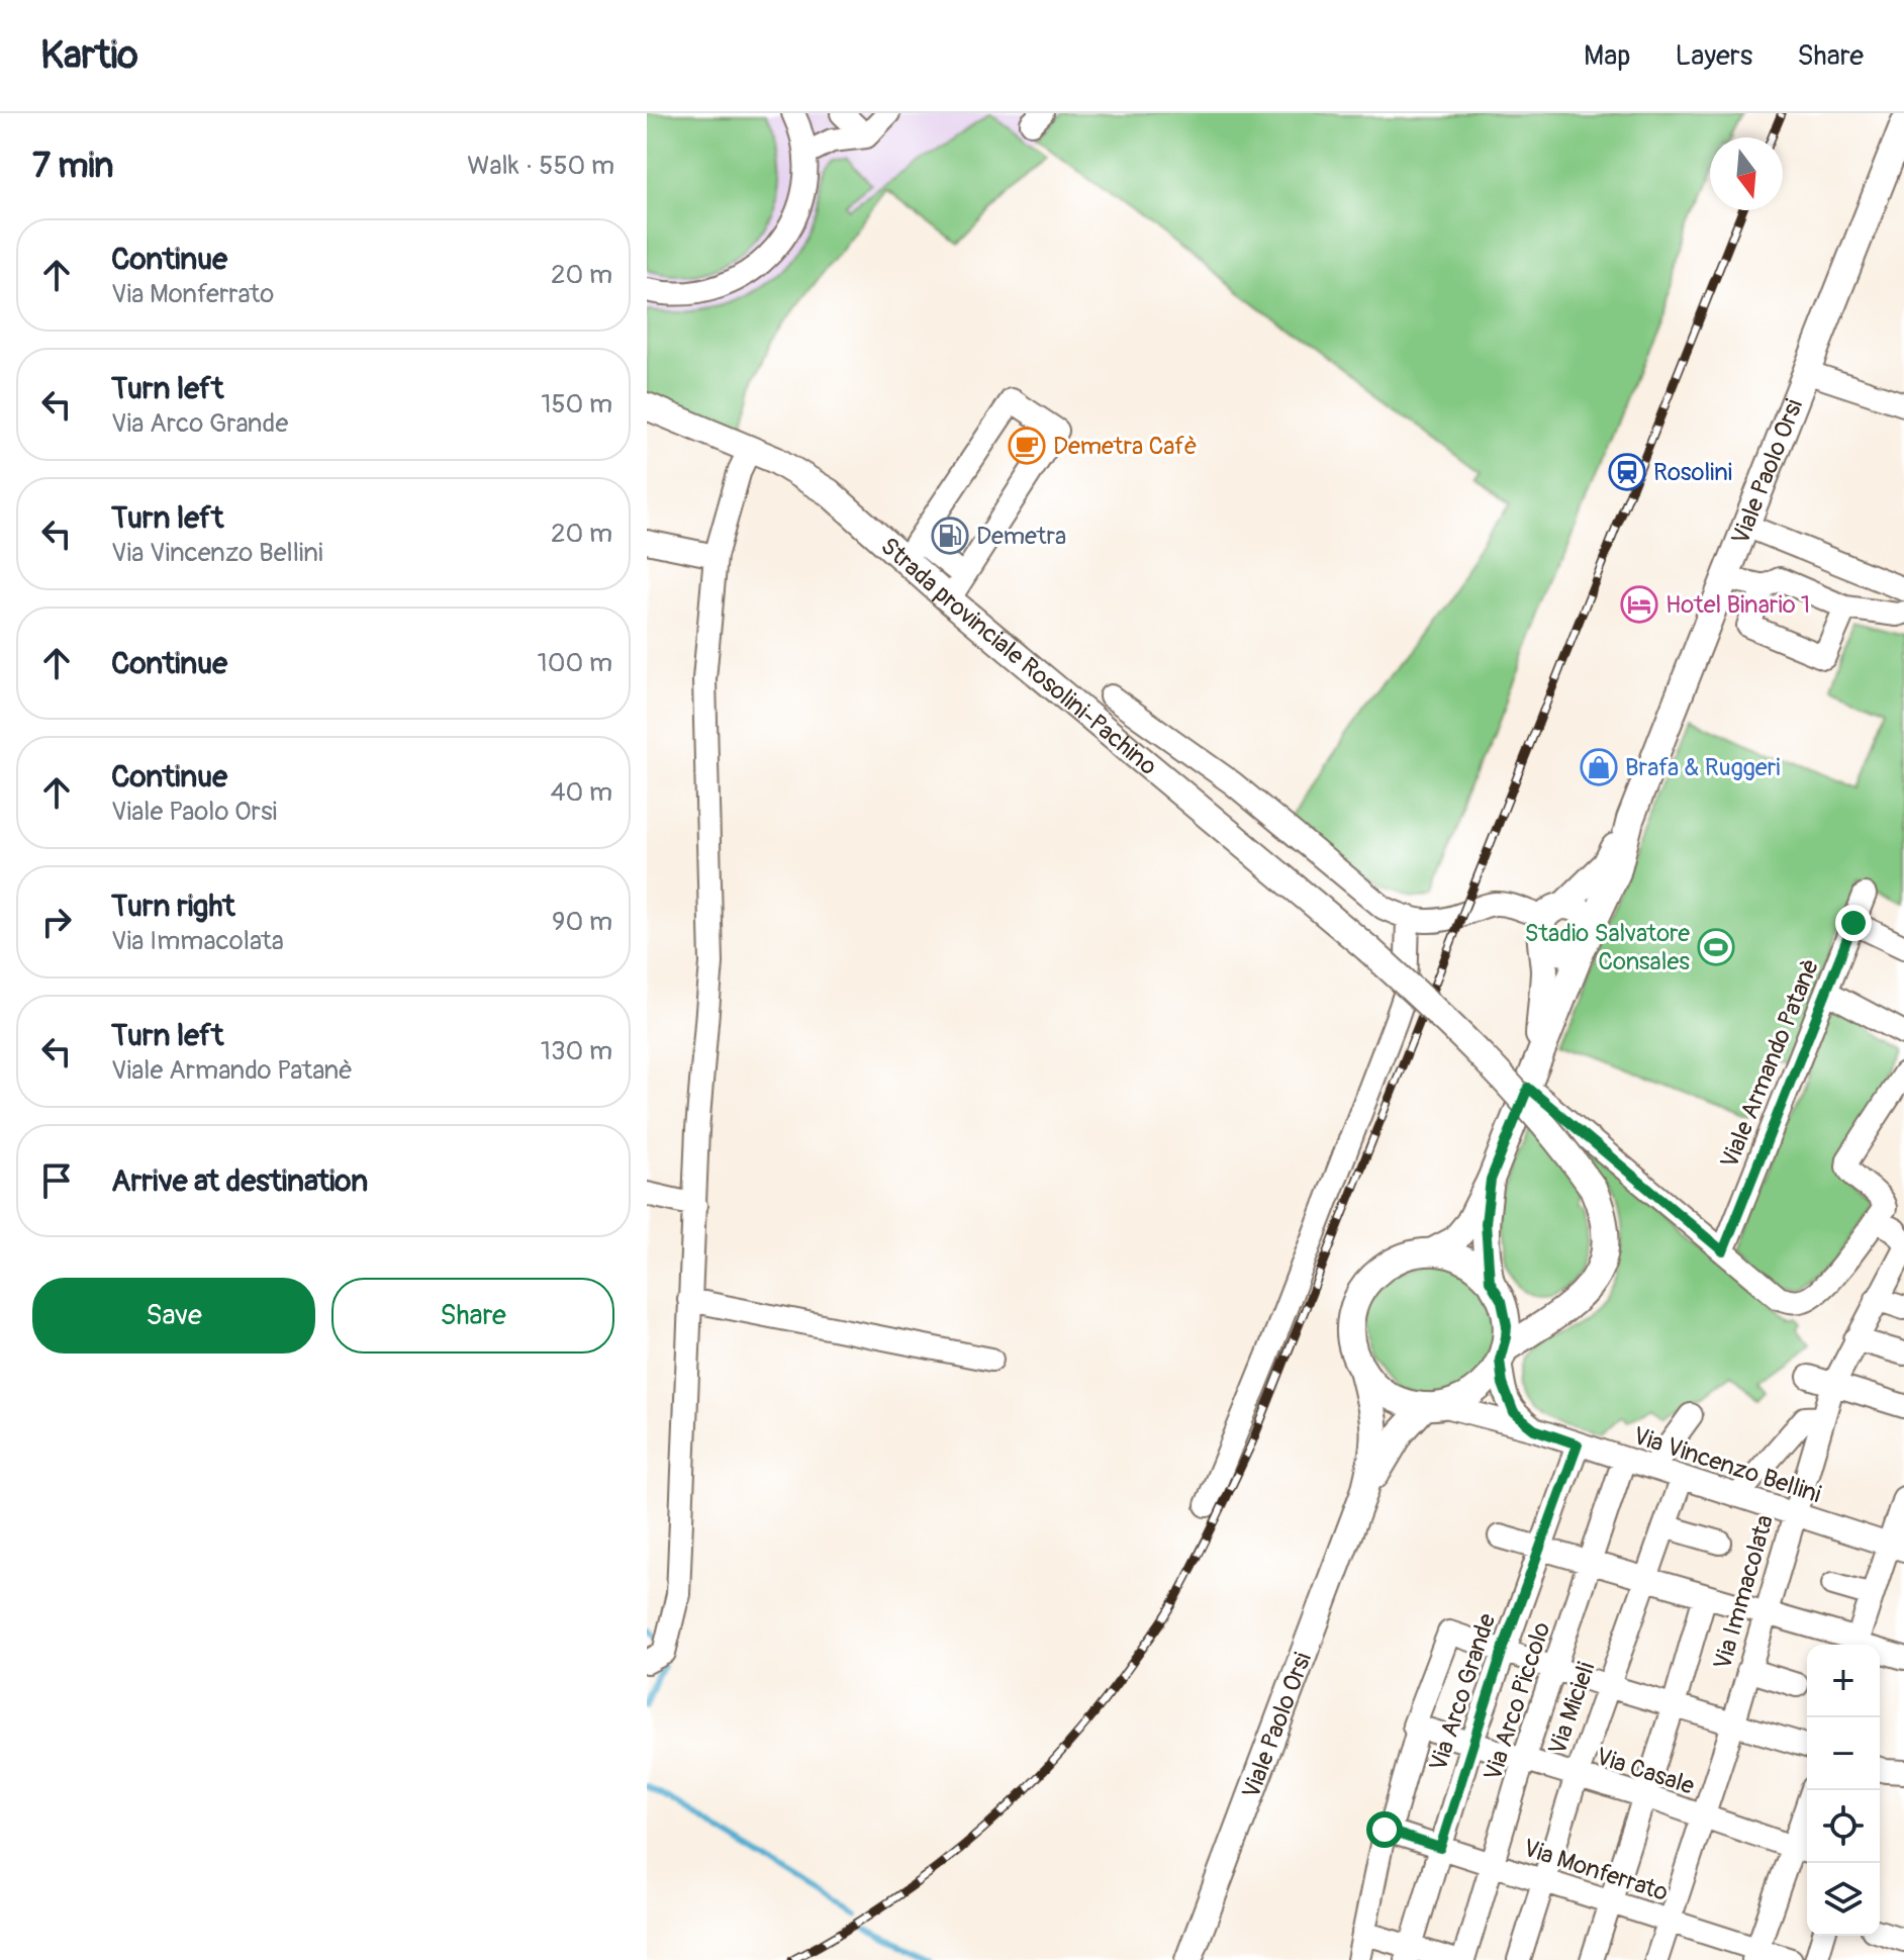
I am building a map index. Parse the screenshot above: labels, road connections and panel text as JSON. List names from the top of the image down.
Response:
{
  "streets": {
    "main road": ["Viale Paolo Orsi", "Strada provinciale Rosolini-Pachino"],
    "street": [
      "Viale Armando Patanè",
      "Via Vincenzo Bellini",
      "Via Immacolata",
      "Via Arco Grande",
      "Via Arco Piccolo",
      "Via Micieli",
      "Via Casale",
      "Via Monferrato"
    ]
  },
  "crossings": [
    ["Via Vincenzo Bellini", "Via Immacolata"],
    ["Via Vincenzo Bellini", "Via Arco Grande"],
    ["Via Vincenzo Bellini", "Via Arco Piccolo"],
    ["Via Vincenzo Bellini", "Via Micieli"],
    ["Via Immacolata", "Via Casale"],
    ["Via Immacolata", "Via Monferrato"],
    ["Via Arco Grande", "Via Casale"],
    ["Via Arco Grande", "Via Monferrato"],
    ["Via Arco Piccolo", "Via Casale"],
    ["Via Arco Piccolo", "Via Monferrato"],
    ["Via Micieli", "Via Casale"],
    ["Via Micieli", "Via Monferrato"]
  ],
  "places": {
    "cafe": ["Demetra Cafè"],
    "station": ["Rosolini"],
    "fuel station": ["Demetra"],
    "hotel": ["Hotel Binario 1"],
    "shop": ["Brafa & Ruggeri"],
    "sports": ["Stadio Salvatore Consales"]
  },
  "north": "bottom",
  "page": {
    "header": "Kartio",
    "nav": ["Map", "Layers", "Share"],
    "heading": ["7 min", "Walk · 550 m"],
    "list": [
      ["Continue", "Via Monferrato", "20 m"],
      ["Turn left", "Via Arco Grande", "150 m"],
      ["Turn left", "Via Vincenzo Bellini", "20 m"],
      ["Continue", "100 m"],
      ["Continue", "Viale Paolo Orsi", "40 m"],
      ["Turn right", "Via Immacolata", "90 m"],
      ["Turn left", "Viale Armando Patanè", "130 m"],
      "Arrive at destination"
    ],
    "buttons": ["Save", "Share"],
    "map_buttons": ["+", "−"]
  }
}
